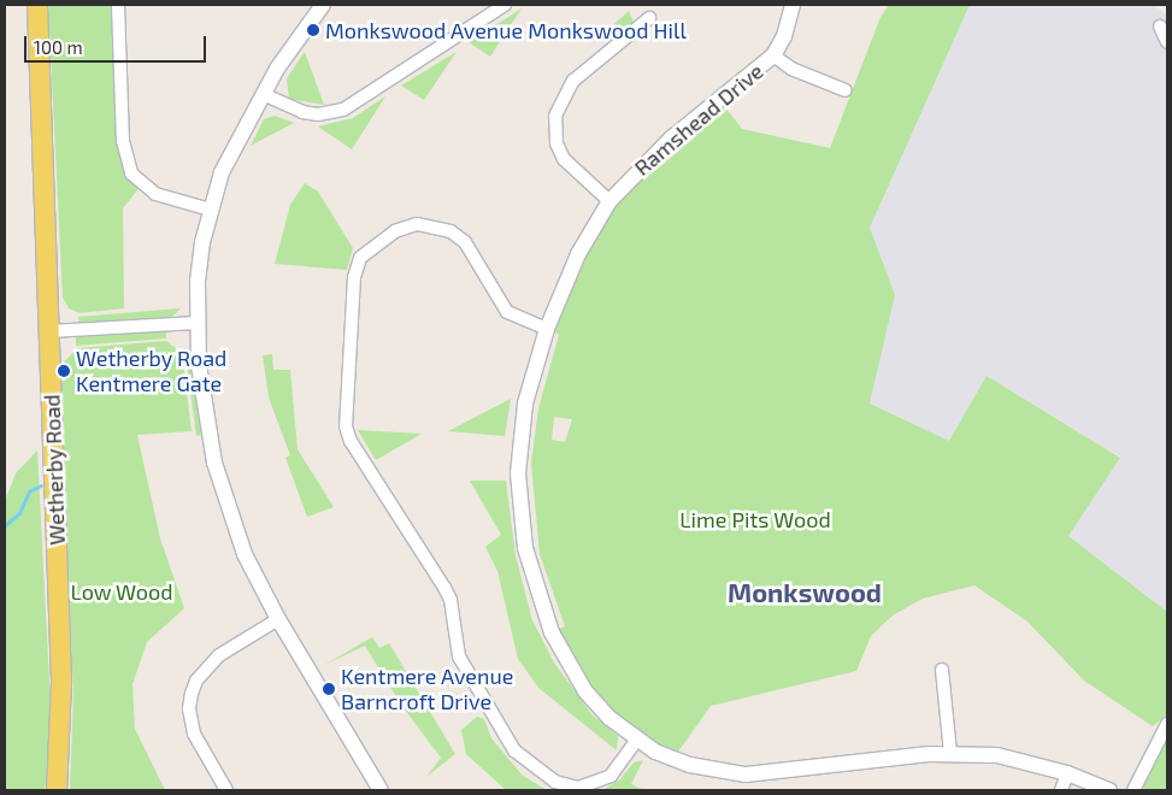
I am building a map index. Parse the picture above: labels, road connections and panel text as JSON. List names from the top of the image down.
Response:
{
  "streets": {
    "main road": ["Wetherby Road"],
    "street": ["Ramshead Drive"]
  },
  "districts": ["Monkswood"],
  "parks": ["Lime Pits Wood", "Low Wood"],
  "places": ["Monkswood Avenue Monkswood Hill", "Wetherby Road Kentmere Gate", "Kentmere Avenue Barncroft Drive"],
  "scale_bar": "100 m"
}
